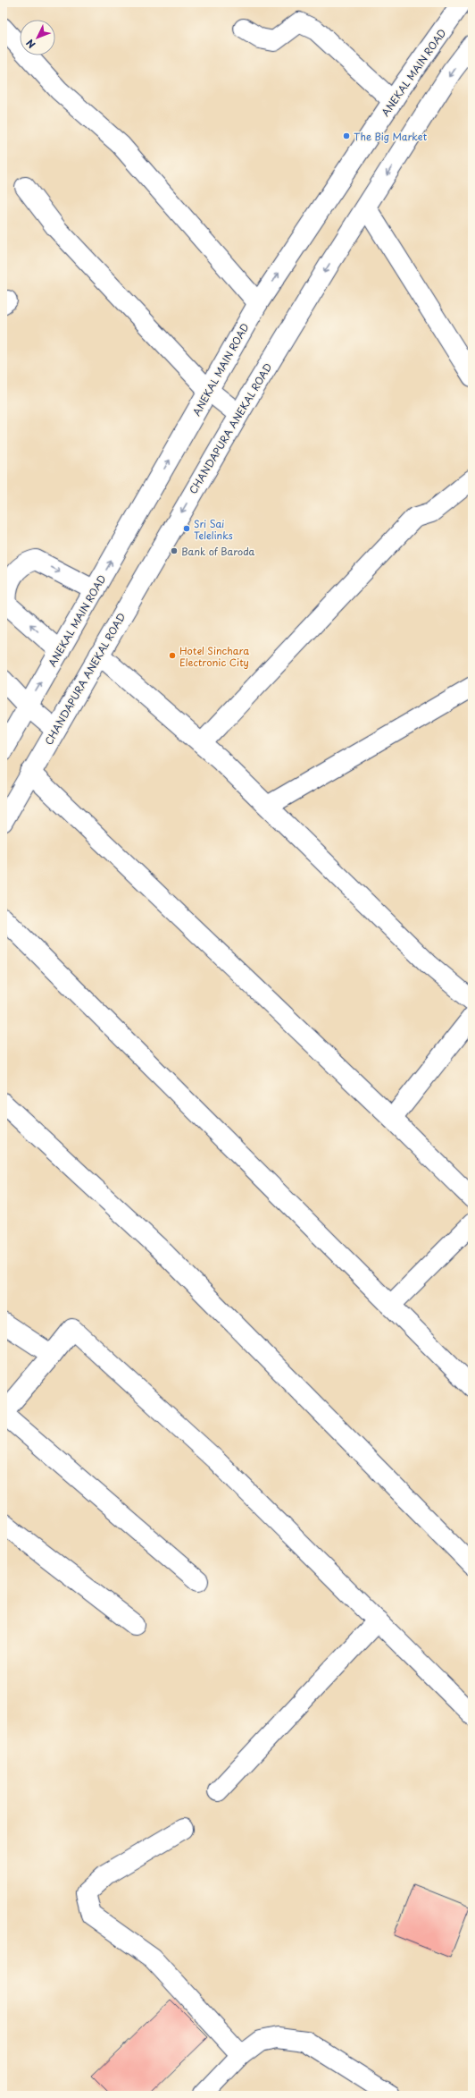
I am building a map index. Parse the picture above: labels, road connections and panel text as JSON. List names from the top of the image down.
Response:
{
  "streets": {
    "street": ["ANEKAL MAIN ROAD", "CHANDAPURA ANEKAL ROAD"]
  },
  "one_way": ["ANEKAL MAIN ROAD", "CHANDAPURA ANEKAL ROAD"],
  "places": [
    "The Big Market",
    "Sri Sai Telelinks",
    "Bank of Baroda",
    "Hotel Sinchara Electronic City"
  ],
  "north": "bottom left"
}
